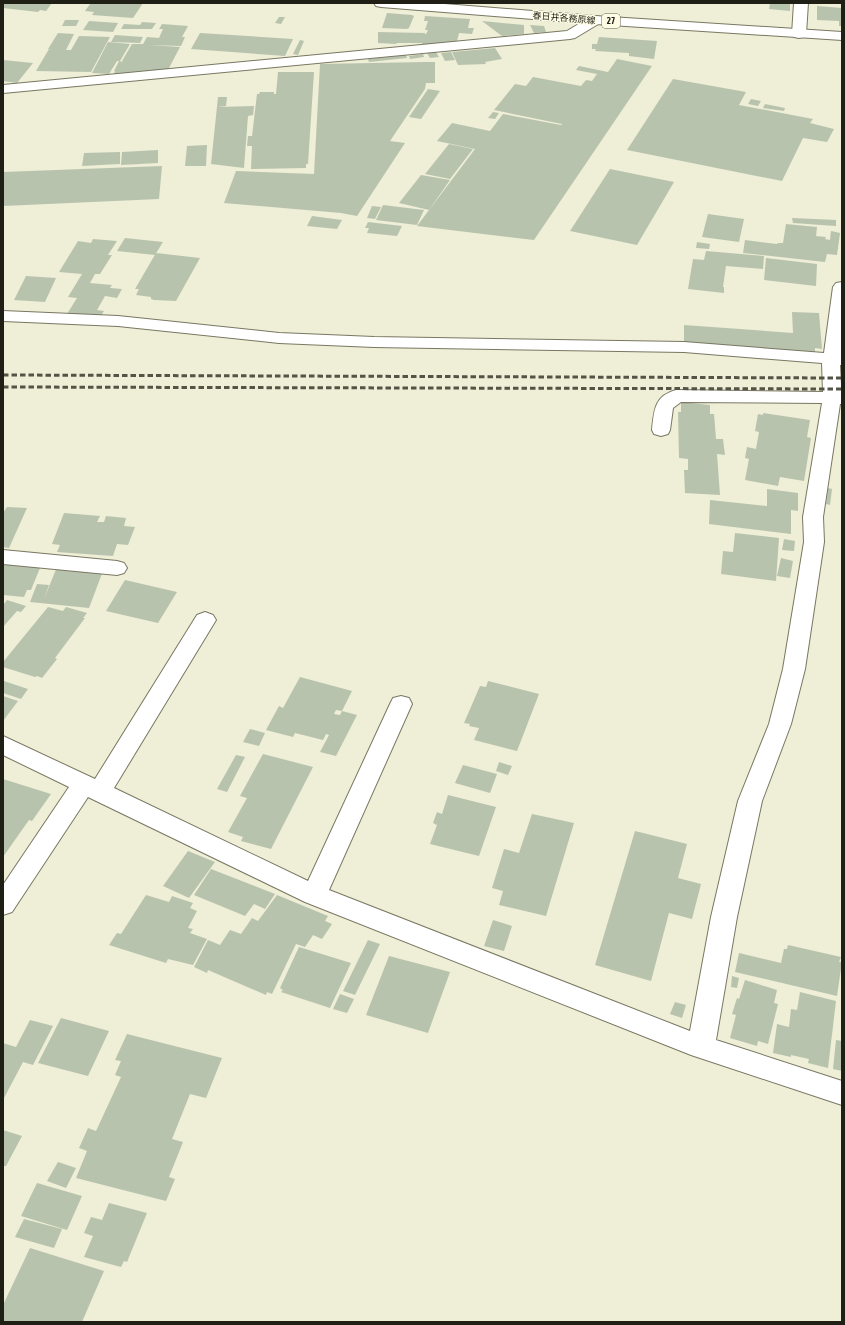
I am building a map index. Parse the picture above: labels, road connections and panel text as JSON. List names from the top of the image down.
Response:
{
  "streets": {
    "street": ["春日井各務原線", "27"]
  }
}
